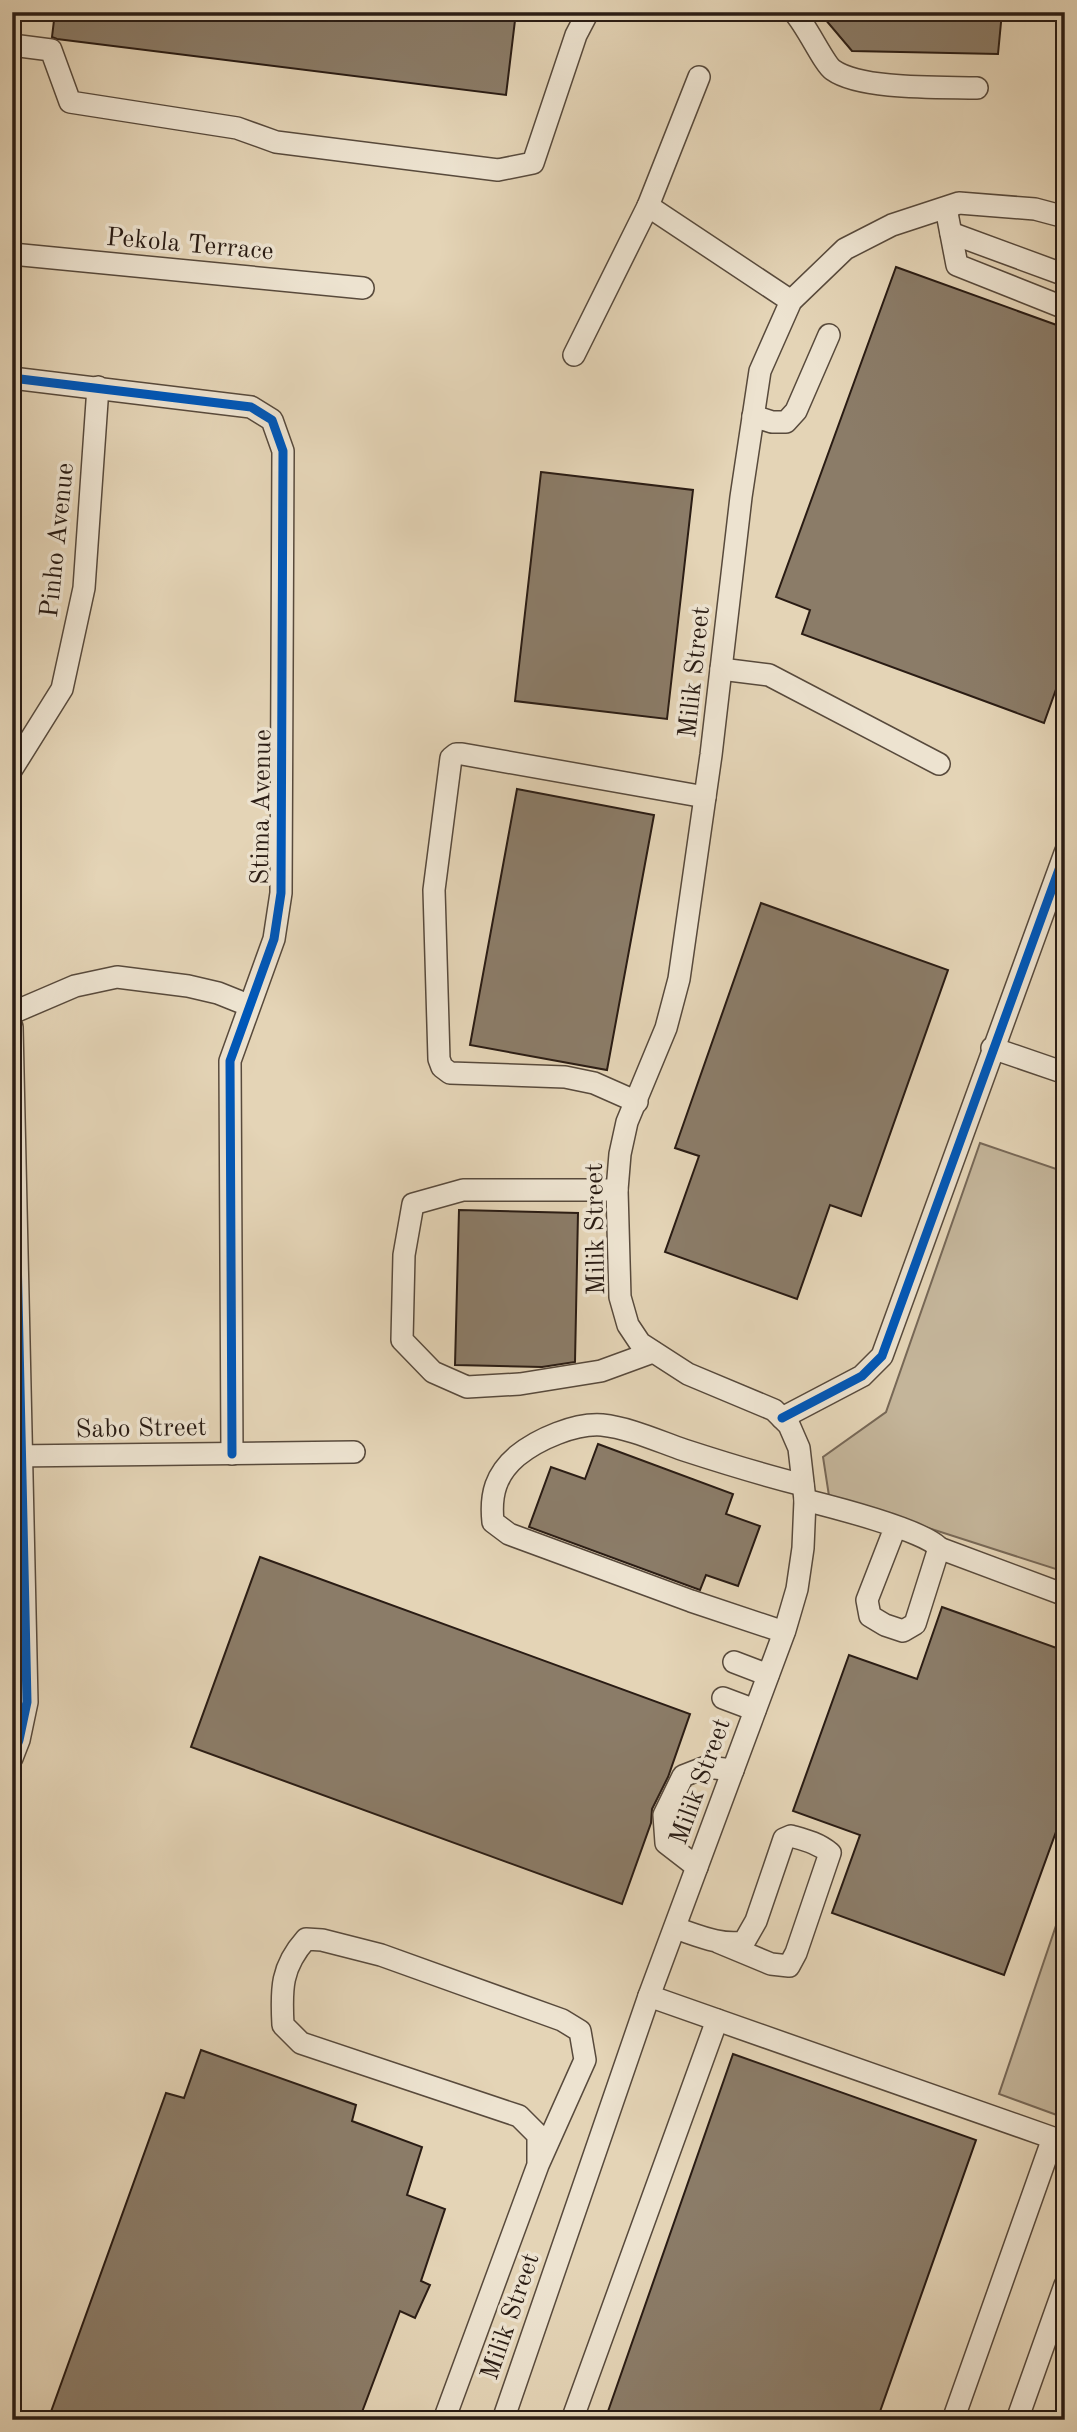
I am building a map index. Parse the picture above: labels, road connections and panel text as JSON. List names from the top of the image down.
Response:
{
  "streets": {
    "street": [
      "Pekola Terrace",
      "Pinho Avenue",
      "Milik Street",
      "Stima Avenue",
      "Sabo Street"
    ]
  },
  "crossings": [
    ["Pinho Avenue", "Stima Avenue"],
    ["Stima Avenue", "Sabo Street"]
  ]
}
